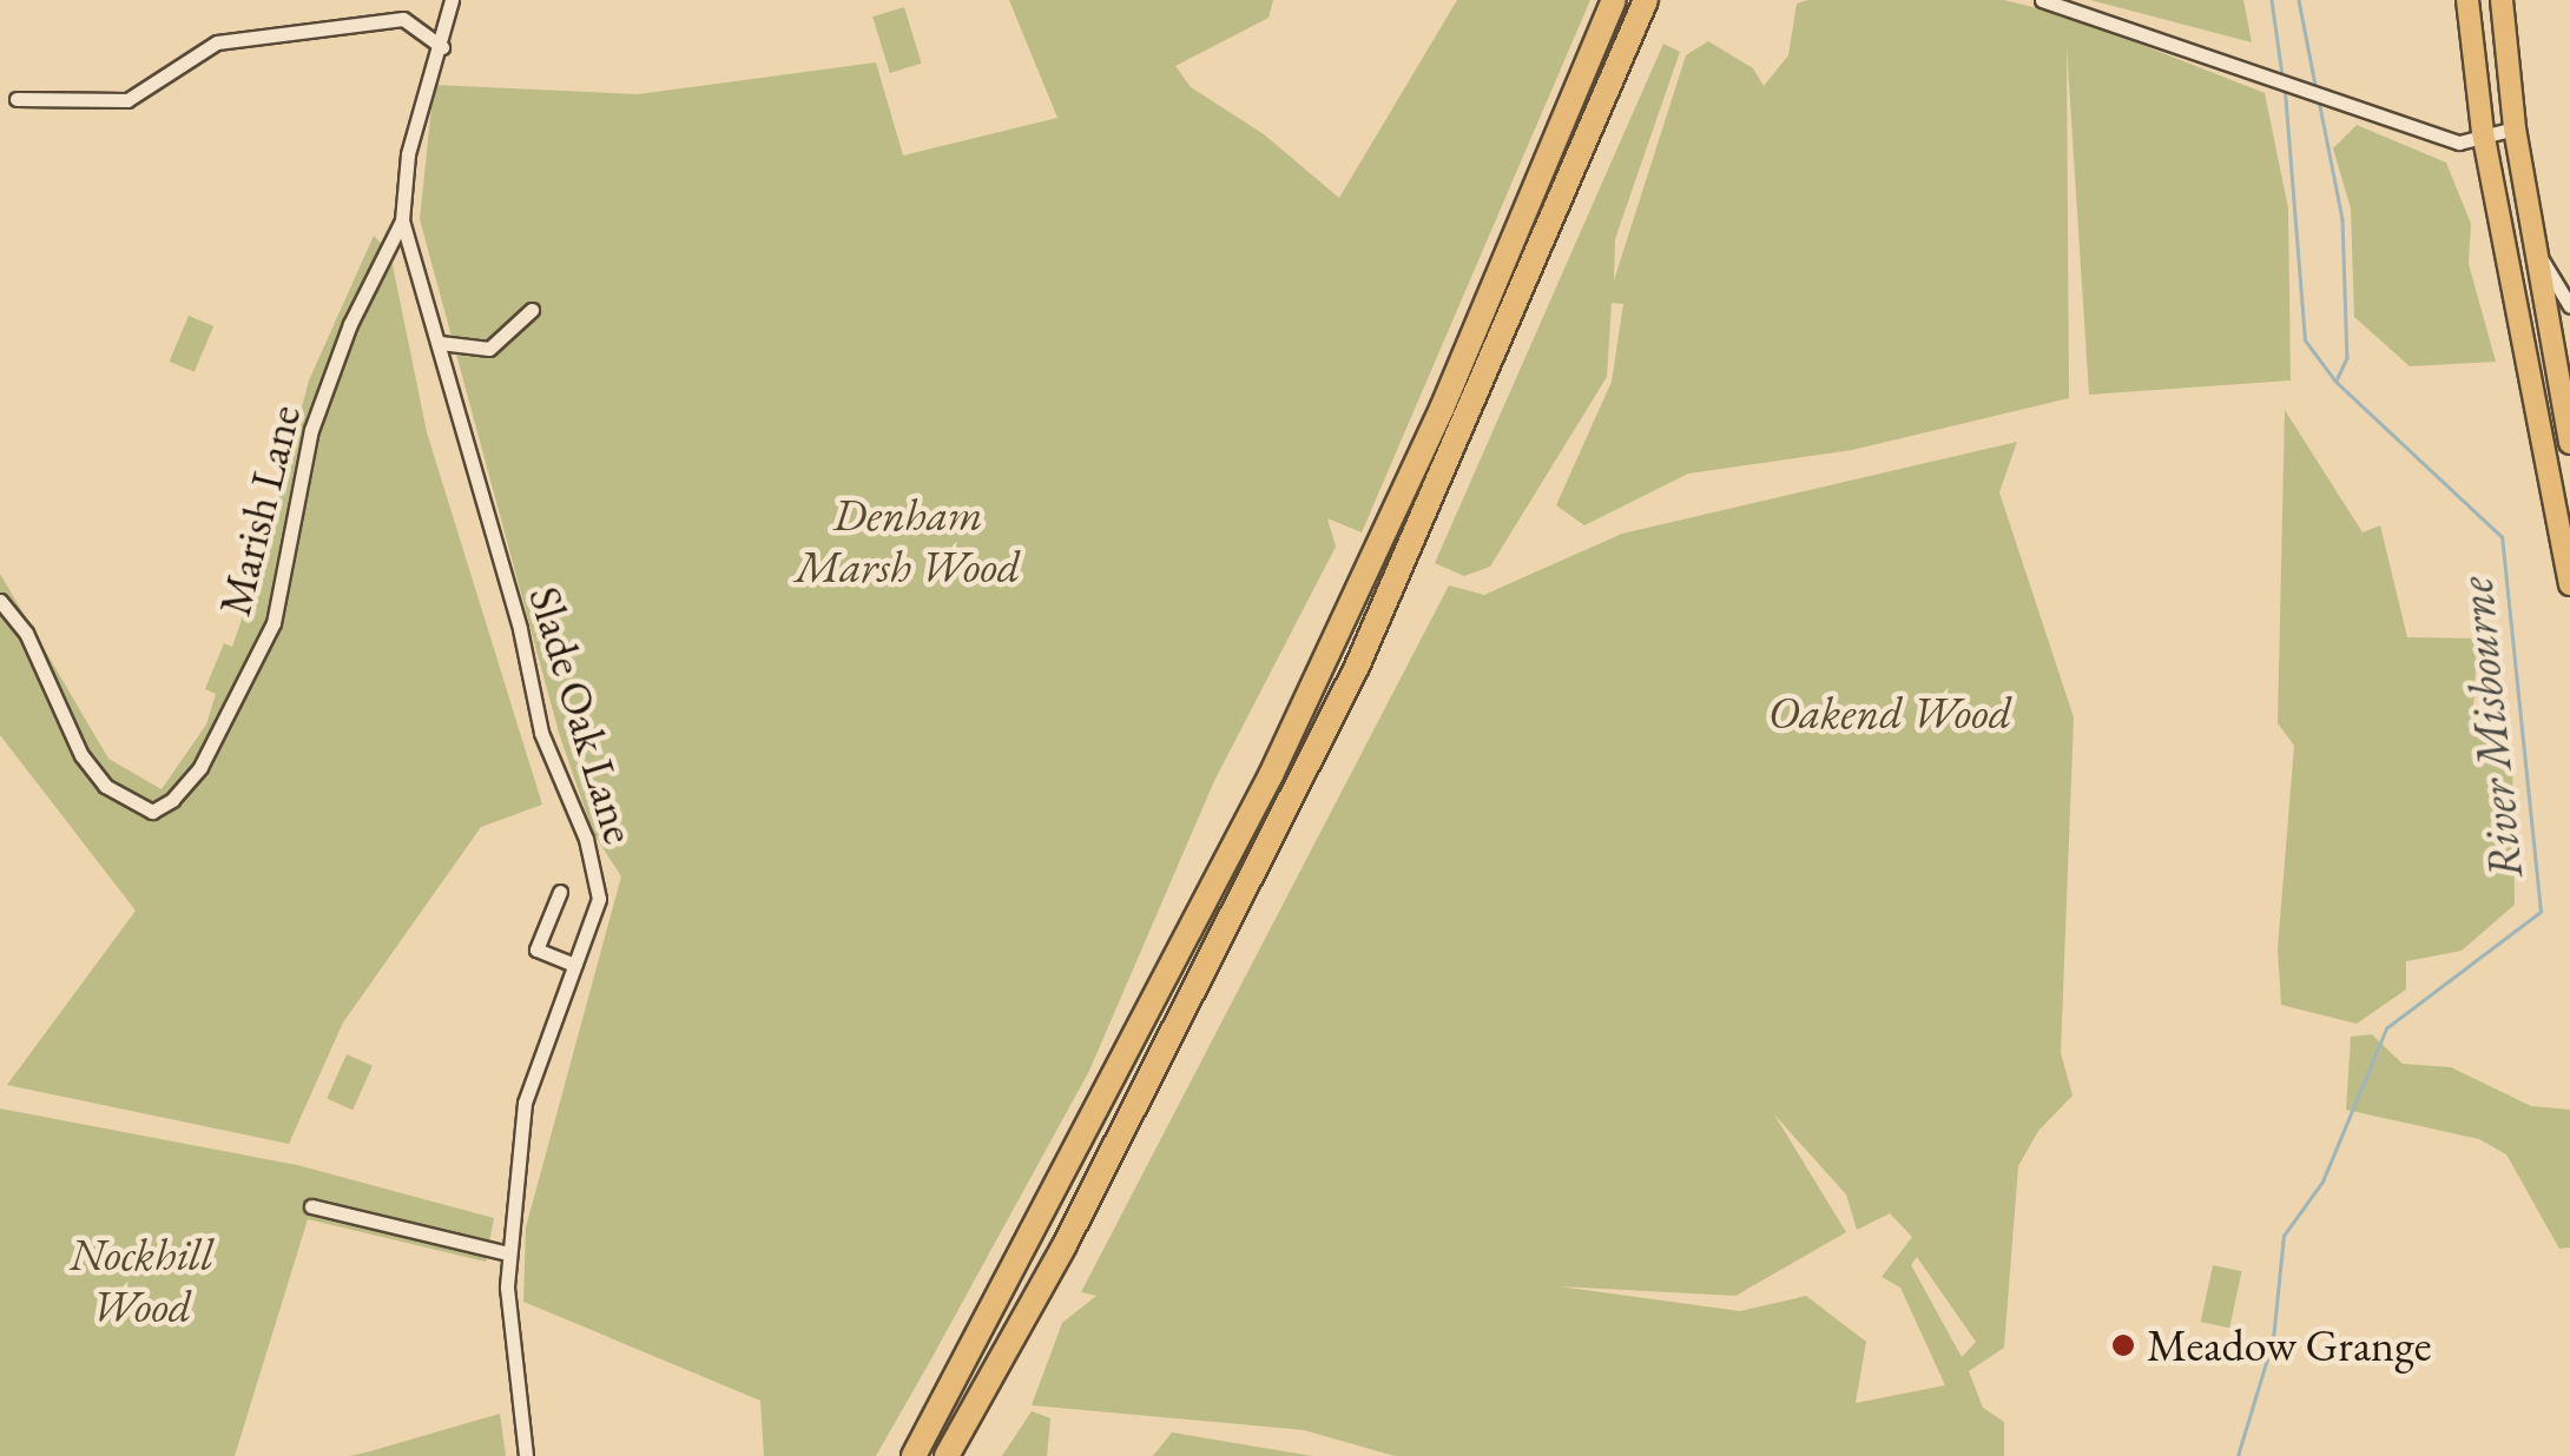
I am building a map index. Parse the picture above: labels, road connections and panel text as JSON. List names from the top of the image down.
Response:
{
  "streets": {
    "street": ["Marish Lane", "Slade Oak Lane"]
  },
  "crossings": [
    ["Marish Lane", "Slade Oak Lane"]
  ],
  "water": ["River Misbourne"],
  "parks": ["Denham Marsh Wood", "Oakend Wood", "Nockhill Wood"],
  "places": ["Meadow Grange"]
}
